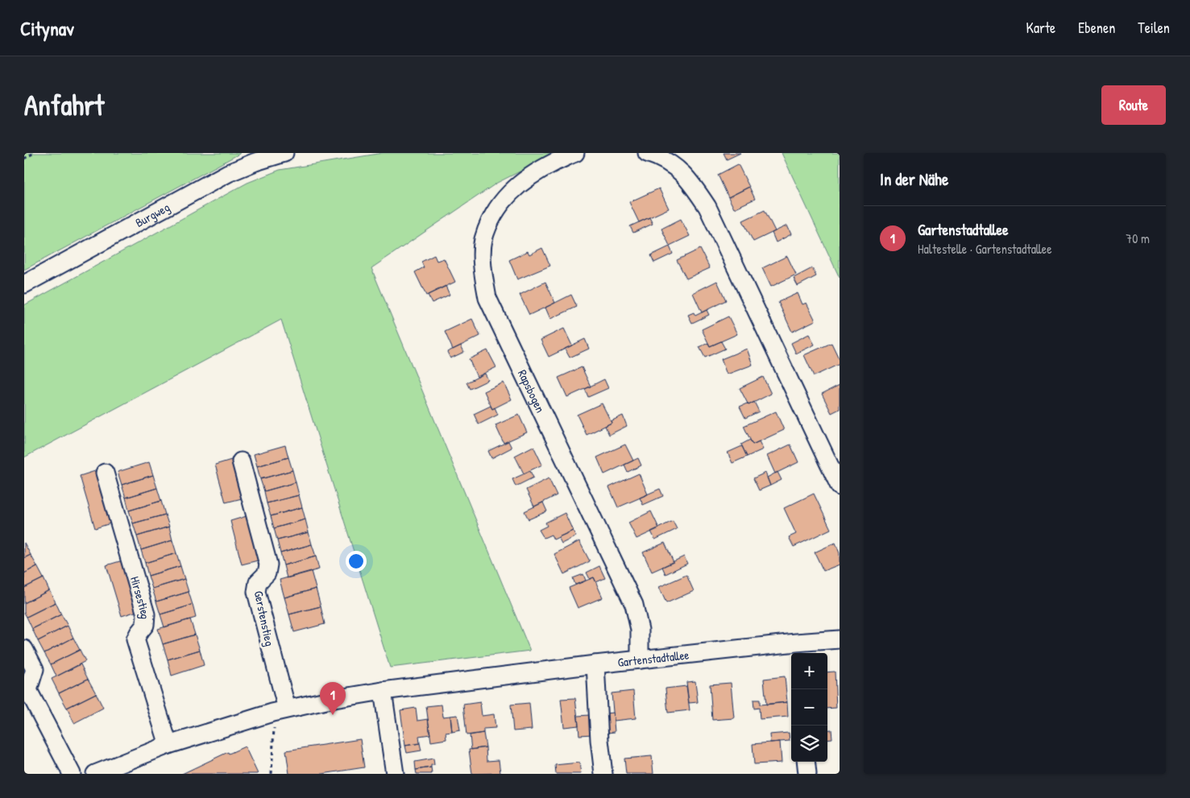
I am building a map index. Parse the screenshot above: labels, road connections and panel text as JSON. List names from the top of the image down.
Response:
{
  "streets": {
    "street": [
      "Burgweg",
      "Rapsbogen",
      "Hirsestieg",
      "Gerstenstieg",
      "Gartenstadtallee"
    ]
  },
  "crossings": [
    ["Rapsbogen", "Gartenstadtallee"],
    ["Hirsestieg", "Gartenstadtallee"],
    ["Gerstenstieg", "Gartenstadtallee"]
  ],
  "page": {
    "header": "Citynav",
    "nav": ["Karte", "Ebenen", "Teilen"],
    "buttons": "Route",
    "title": "Anfahrt",
    "heading": "In der Nähe",
    "list": [
      {
        "mark": "1",
        "name": "Gartenstadtallee",
        "note": "Haltestelle · Gartenstadtallee",
        "value": "70 m"
      }
    ],
    "map_buttons": ["+", "−"],
    "pins": "1"
  }
}
